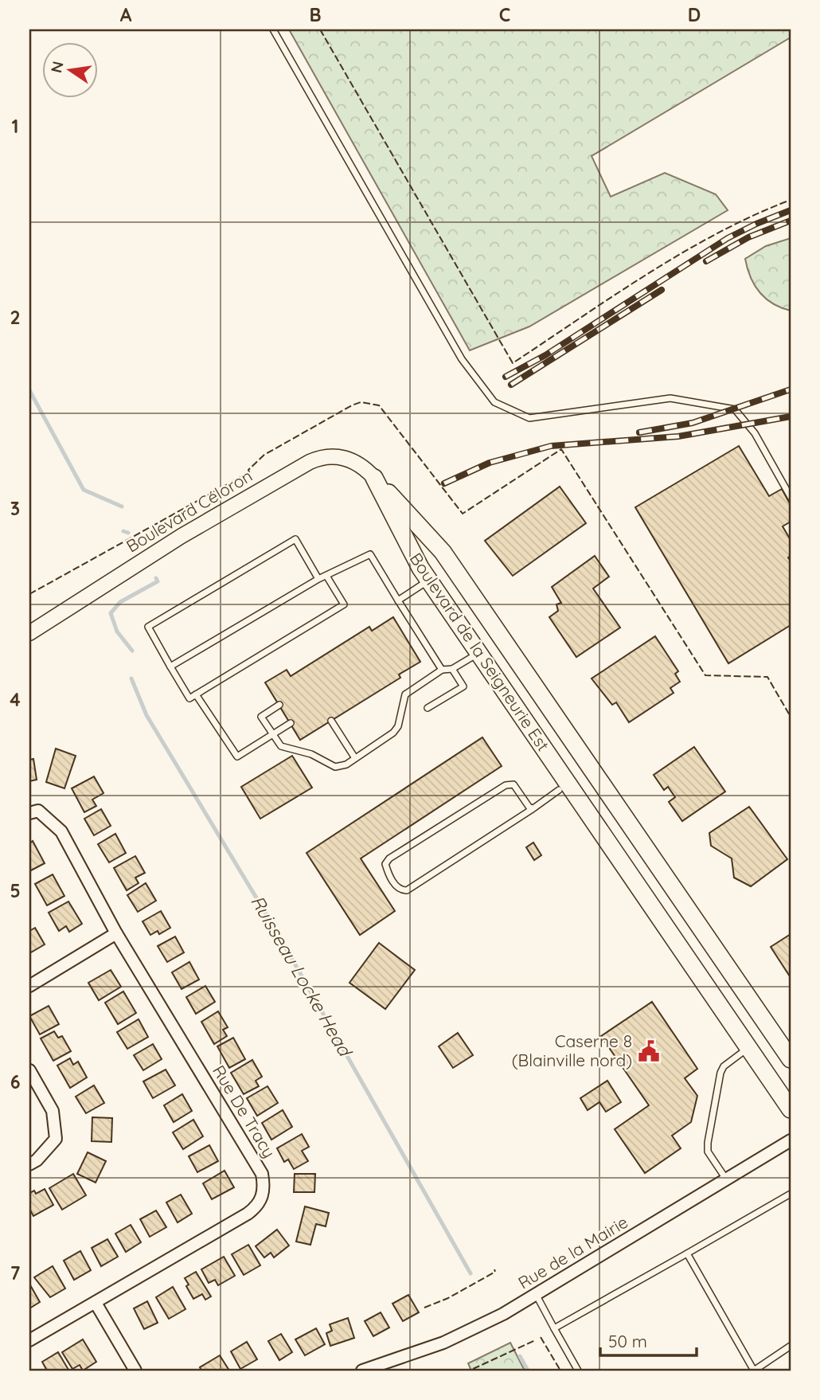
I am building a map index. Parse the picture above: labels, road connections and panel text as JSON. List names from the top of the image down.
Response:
{
  "streets": {
    "main road": ["Boulevard de la Seigneurie Est"],
    "street": ["Boulevard Céloron", "Rue De Tracy", "Rue de la Mairie"]
  },
  "crossings": [
    ["Boulevard Céloron", "Boulevard de la Seigneurie Est"]
  ],
  "water": ["Ruisseau Locke Head"],
  "places": {
    "public building": ["Caserne 8 (Blainville nord)"]
  },
  "scale_bar": "50 m",
  "north": "left",
  "grid": {
    "columns": [
      "A",
      "B",
      "C",
      "D"
    ],
    "rows": [
      "1",
      "2",
      "3",
      "4",
      "5",
      "6",
      "7"
    ]
  }
}
